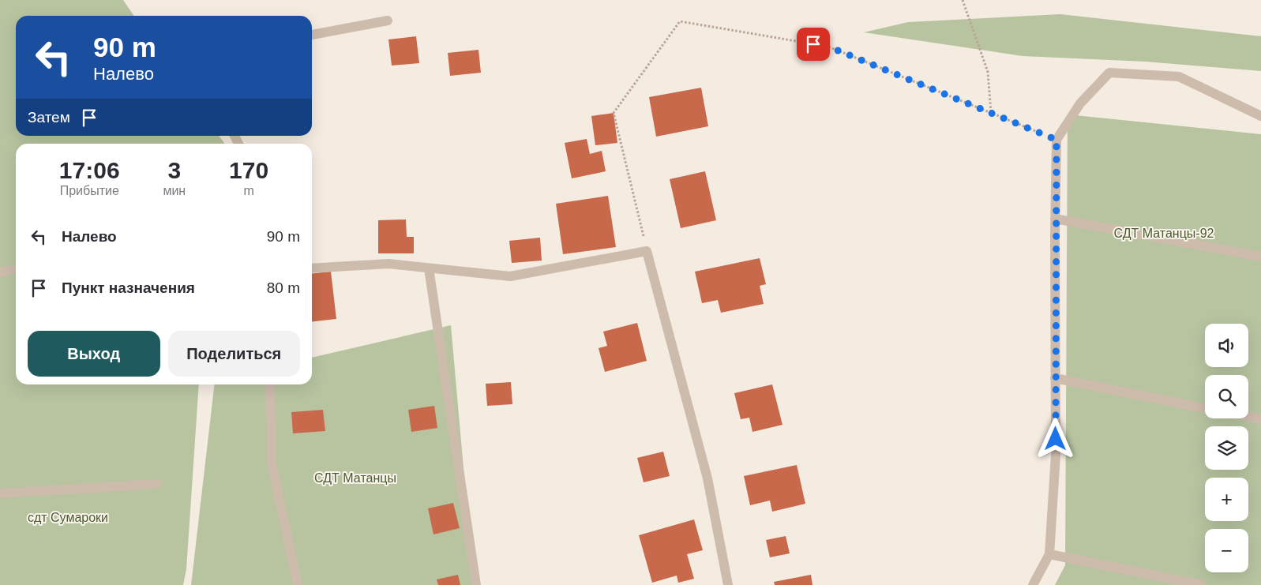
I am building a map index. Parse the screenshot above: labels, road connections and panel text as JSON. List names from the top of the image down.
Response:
{
  "parks": ["СДТ Матанцы-92", "СДТ Матанцы", "сдт Сумароки"],
  "page": {
    "turn": ["90 m", "Налево"],
    "then": "Затем",
    "eta": [
      "17:06",
      "Прибытие",
      "3",
      "мин",
      "170",
      "m"
    ],
    "list": [
      {
        "name": "Налево",
        "value": "90 m"
      },
      {
        "name": "Пункт назначения",
        "value": "80 m"
      }
    ],
    "buttons": ["Выход", "Поделиться"],
    "map_buttons": ["+", "−"]
  }
}
